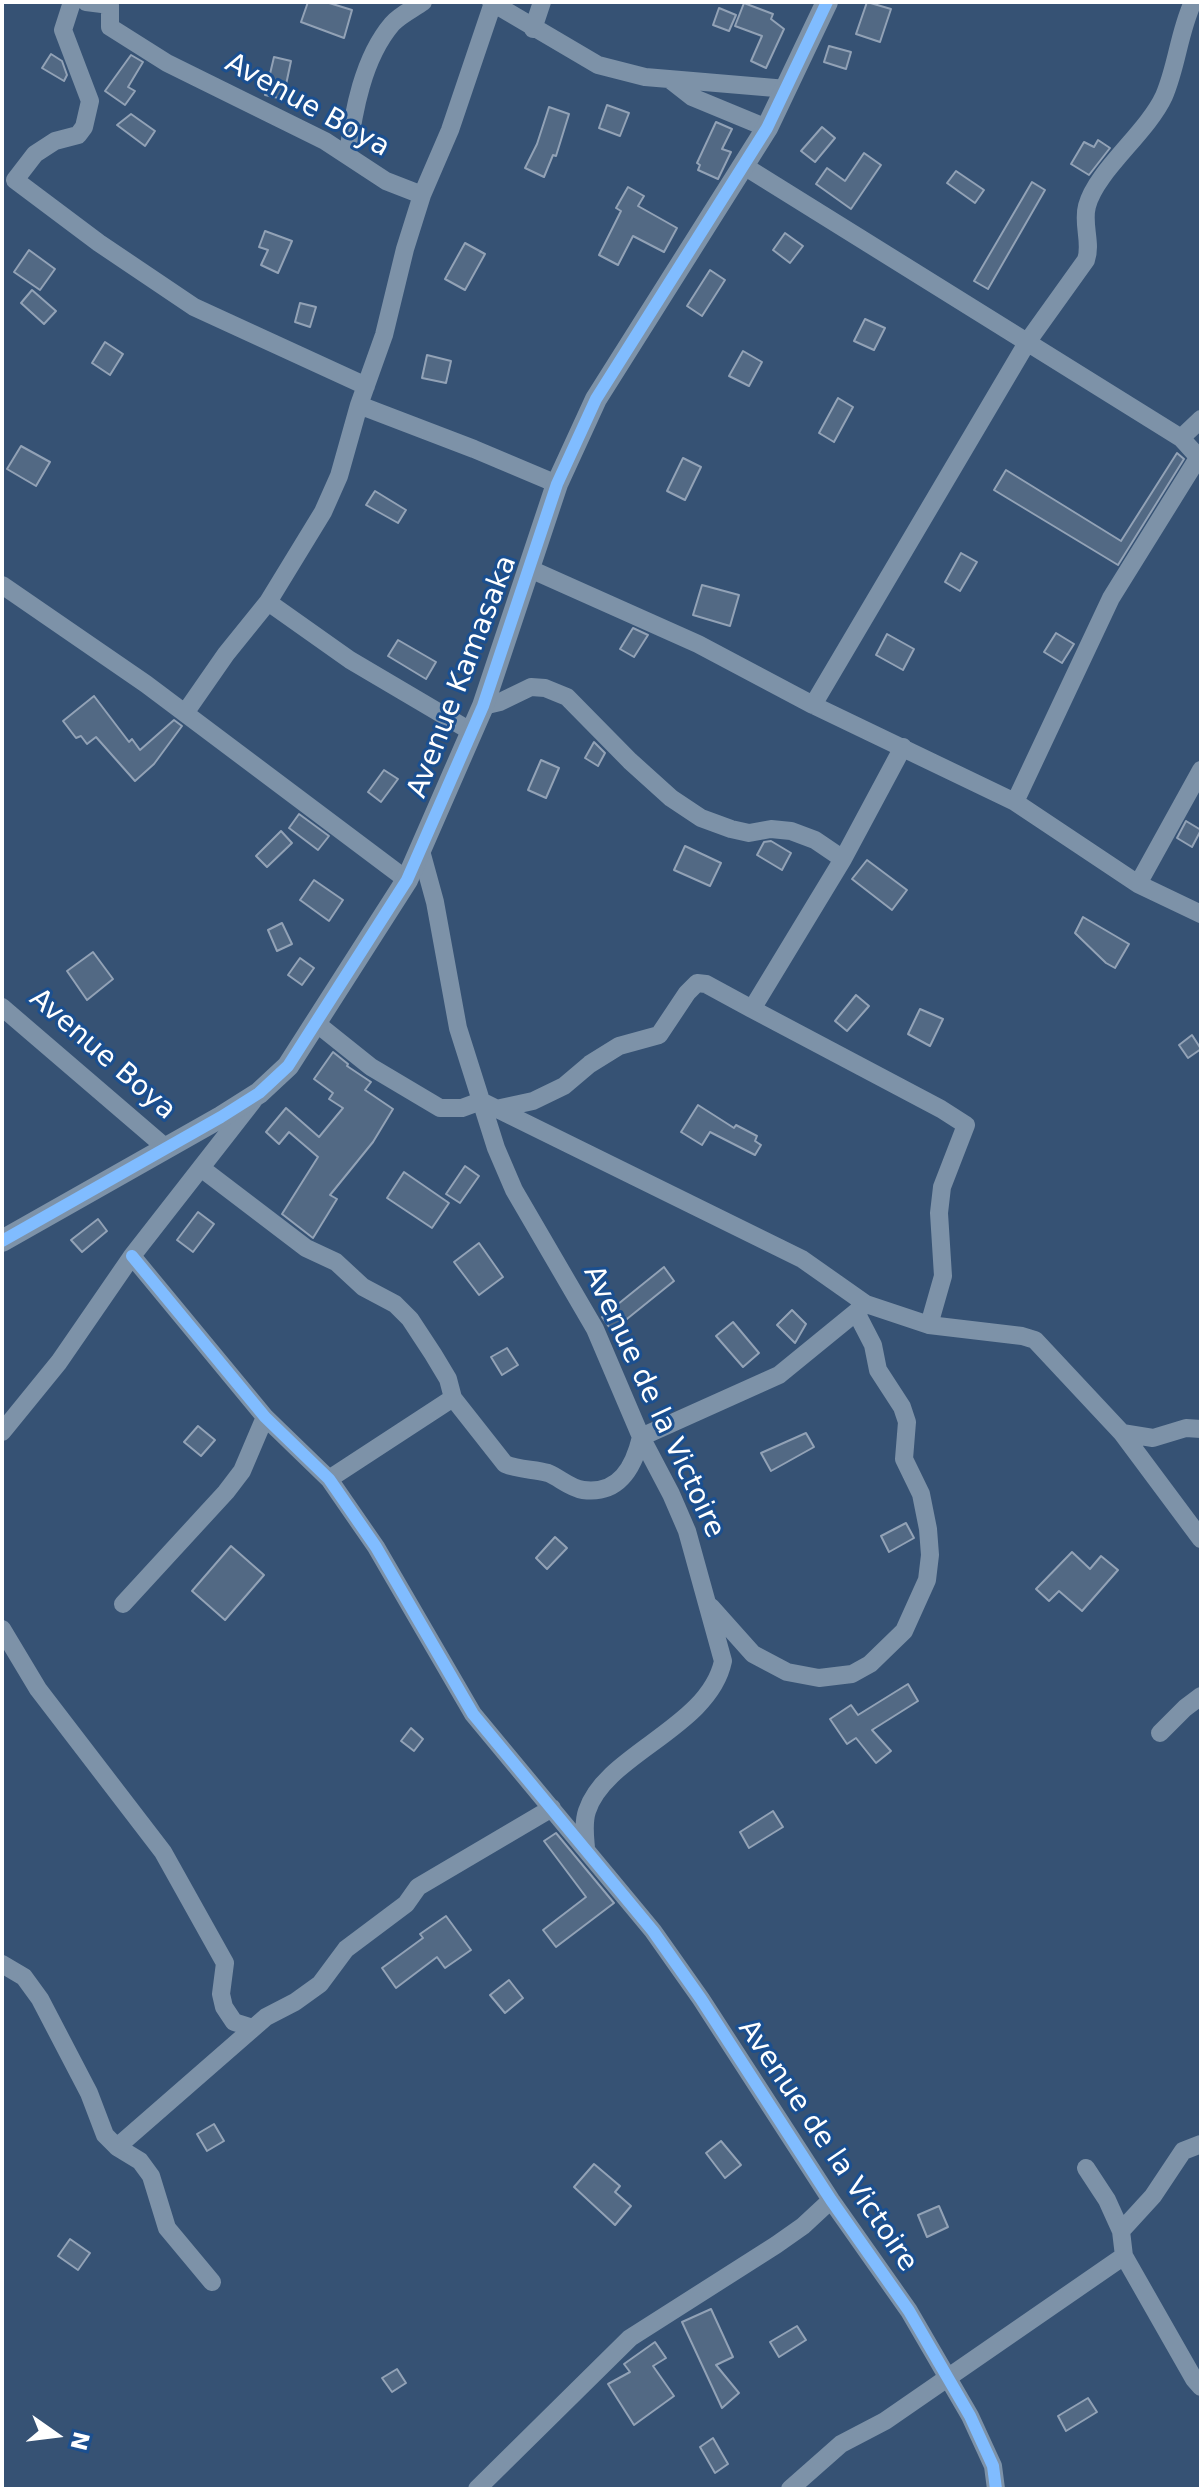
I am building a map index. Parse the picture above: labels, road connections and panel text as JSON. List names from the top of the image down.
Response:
{
  "streets": {
    "street": ["Avenue Boya", "Avenue Kamasaka", "Avenue de la Victoire"]
  },
  "crossings": [
    ["Avenue Boya", "Avenue Kamasaka"],
    ["Avenue Kamasaka", "Avenue de la Victoire"]
  ],
  "north": "right"
}
